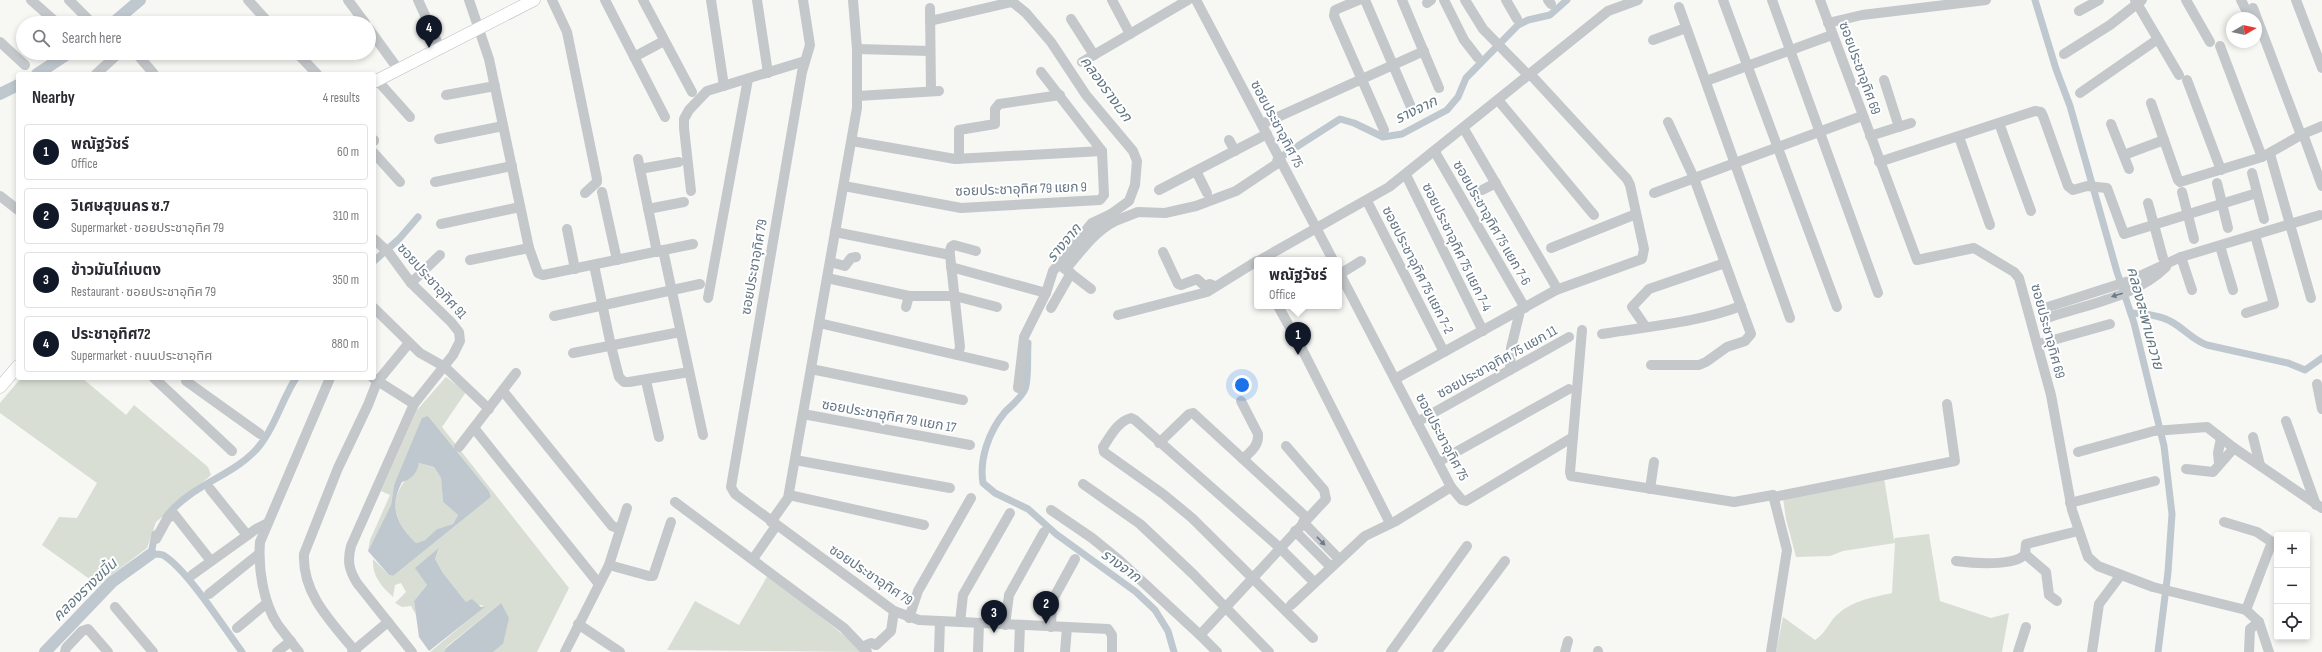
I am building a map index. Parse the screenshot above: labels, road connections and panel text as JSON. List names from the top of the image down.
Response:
{
  "streets": {
    "street": [
      "ซอยประชาอุทิศ 69",
      "ซอยประชาอุทิศ 75",
      "ซอยประชาอุทิศ 79 แยก 9",
      "ซอยประชาอุทิศ 75 แยก 7-6",
      "ซอยประชาอุทิศ 75 แยก 7-4",
      "ซอยประชาอุทิศ 79",
      "ซอยประชาอุทิศ 75 แยก 7-2",
      "ซอยประชาอุทิศ 91",
      "ซอยประชาอุทิศ 75 แยก 11",
      "ซอยประชาอุทิศ 79 แยก 17"
    ]
  },
  "crossings": [
    ["ซอยประชาอุทิศ 75", "ซอยประชาอุทิศ 75 แยก 11"]
  ],
  "water": [
    "คลองรางเวก",
    "รางจาก",
    "คลองสะพานควาย",
    "คลองรางขมิ้น"
  ],
  "north": "right",
  "page": {
    "pins": [
      "4",
      "1",
      "2",
      "3"
    ],
    "search": "Search here",
    "heading": ["Nearby", "4 results"],
    "list": [
      {
        "mark": "1",
        "name": "พณัฐวัชร์",
        "note": "Office",
        "value": "60 m"
      },
      {
        "mark": "2",
        "name": "วิเศษสุขนคร ซ.7",
        "note": "Supermarket · ซอยประชาอุทิศ 79",
        "value": "310 m"
      },
      {
        "mark": "3",
        "name": "ข้าวมันไก่เบตง",
        "note": "Restaurant · ซอยประชาอุทิศ 79",
        "value": "350 m"
      },
      {
        "mark": "4",
        "name": "ประชาอุทิศ72",
        "note": "Supermarket · ถนนประชาอุทิศ",
        "value": "880 m"
      }
    ],
    "popup": ["พณัฐวัชร์", "Office"],
    "map_buttons": ["+", "−"]
  }
}
